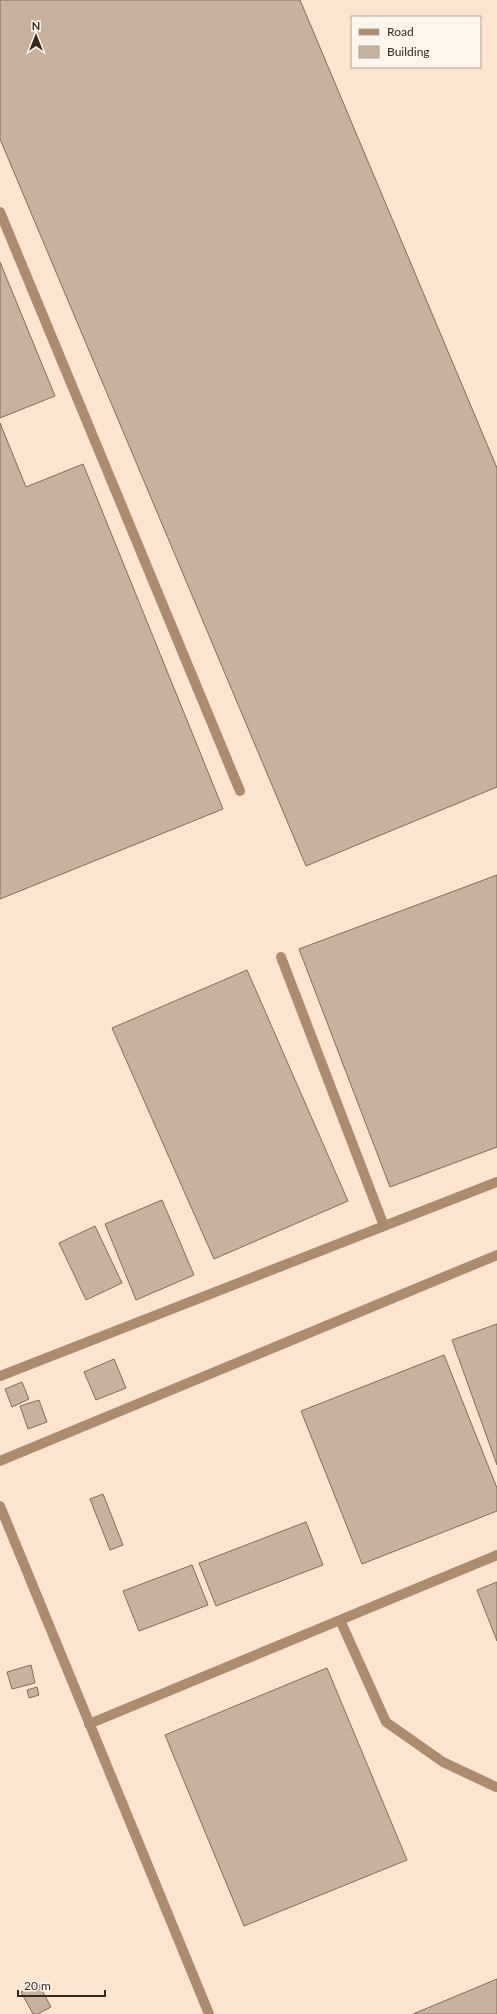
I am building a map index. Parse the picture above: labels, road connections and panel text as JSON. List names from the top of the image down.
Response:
{
  "legend": ["Road", "Building"],
  "scale_bar": "20 m",
  "north": "top"
}
